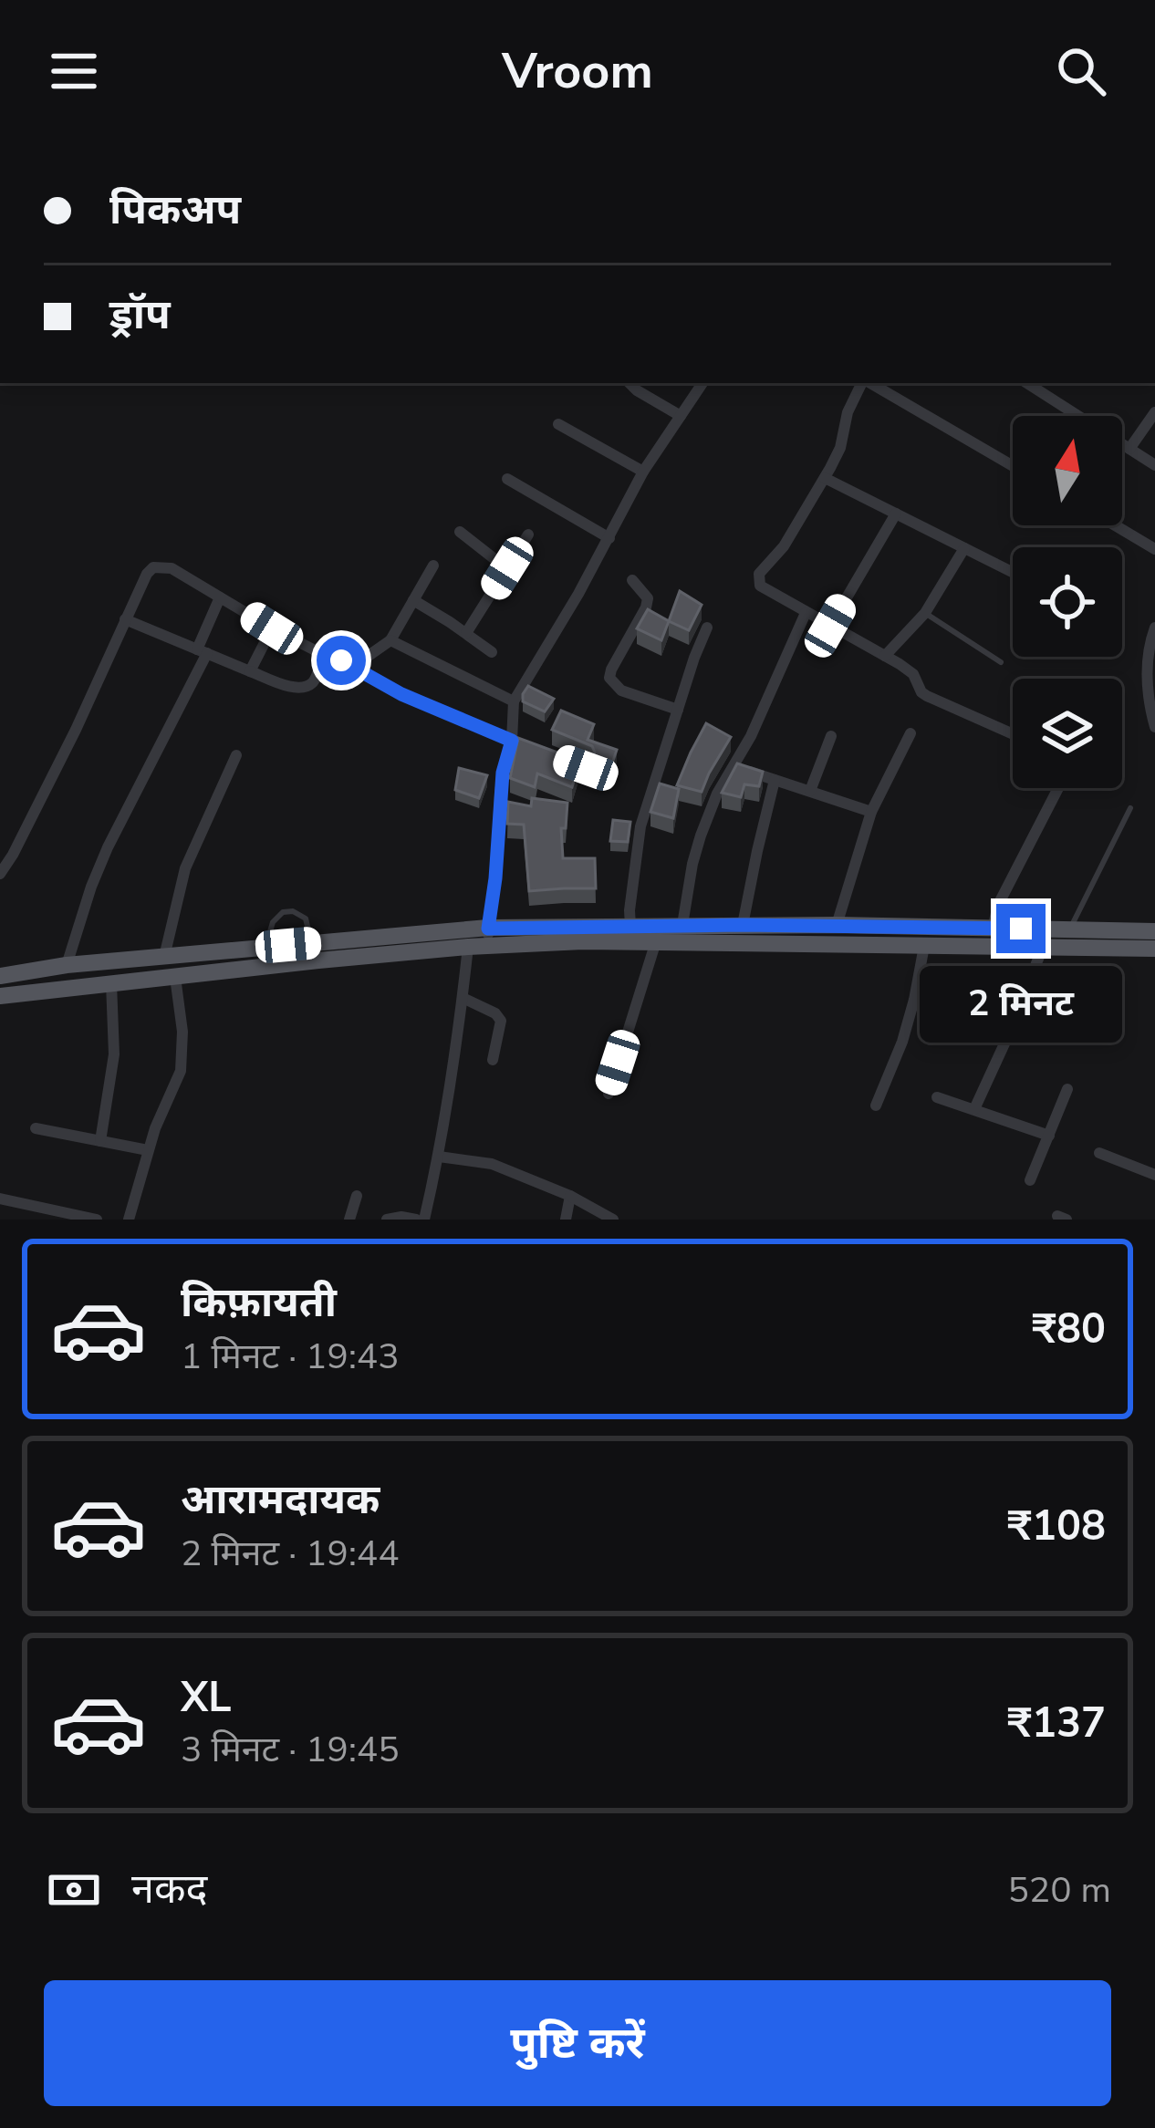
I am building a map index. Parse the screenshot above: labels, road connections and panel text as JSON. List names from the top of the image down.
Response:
{
  "north": "top",
  "page": {
    "header": "Vroom",
    "banner": ["पिकअप", "ड्रॉप"],
    "bubble": "2 मिनट",
    "list": [
      {
        "name": "किफ़ायती",
        "note": "1 मिनट · 19:43",
        "value": "₹80"
      },
      {
        "name": "आरामदायक",
        "note": "2 मिनट · 19:44",
        "value": "₹108"
      },
      {
        "name": "XL",
        "note": "3 मिनट · 19:45",
        "value": "₹137"
      }
    ],
    "pay": ["नकद", "520 m"],
    "buttons": "पुष्टि करें"
  }
}
